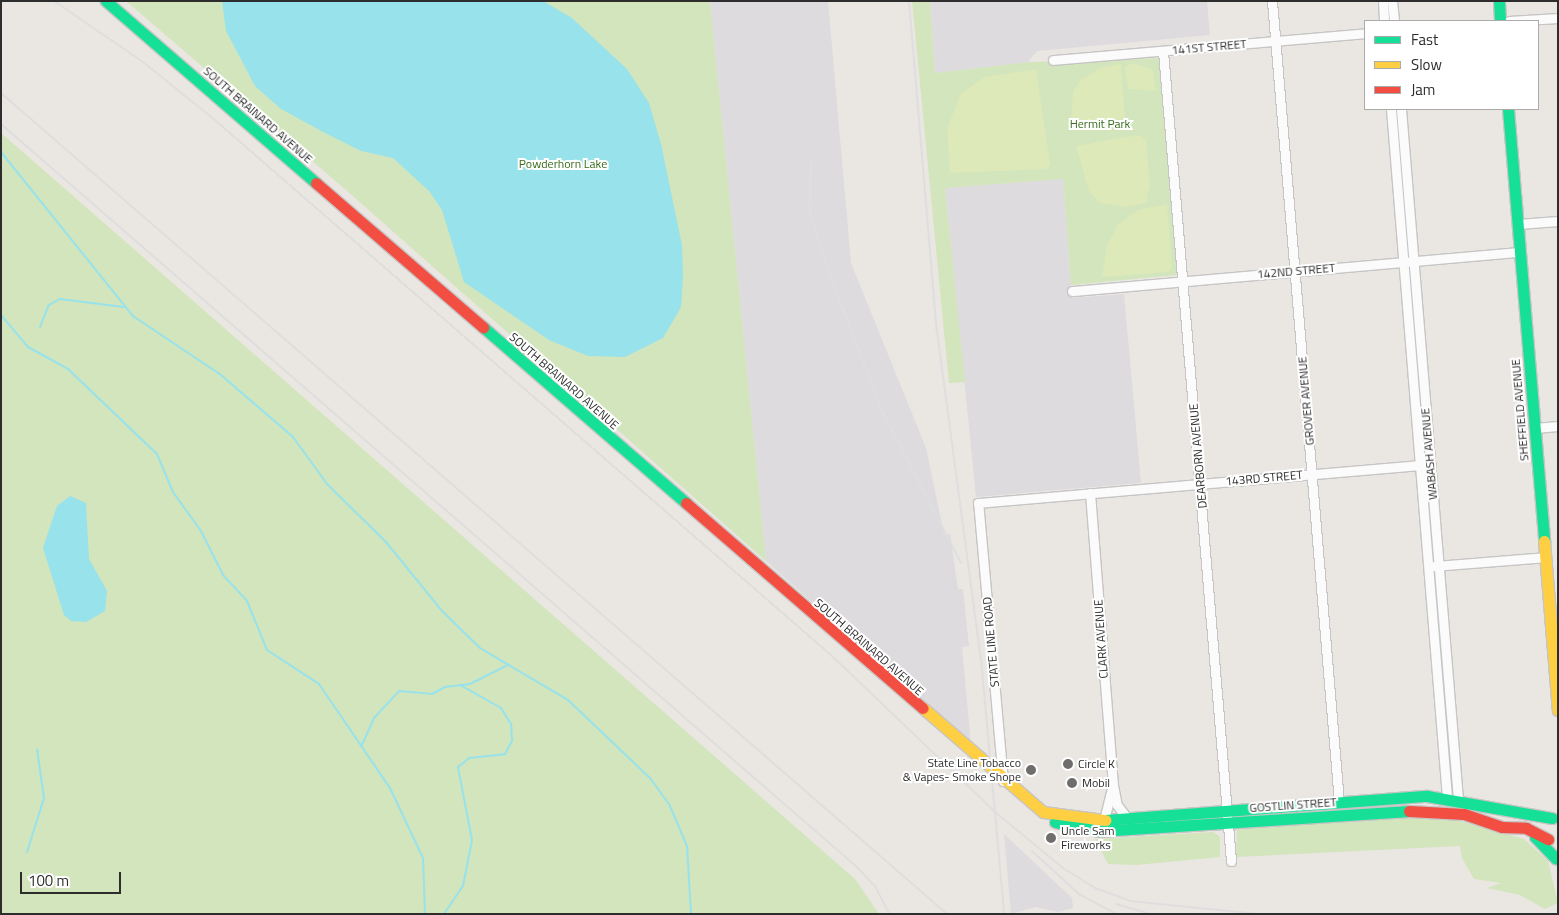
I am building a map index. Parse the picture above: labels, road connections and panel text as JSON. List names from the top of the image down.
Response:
{
  "streets": {
    "main road": ["SOUTH BRAINARD AVENUE", "SHEFFIELD AVENUE", "GOSTLIN STREET"],
    "street": [
      "141ST STREET",
      "142ND STREET",
      "GROVER AVENUE",
      "WABASH AVENUE",
      "DEARBORN AVENUE",
      "143RD STREET",
      "CLARK AVENUE",
      "STATE LINE ROAD"
    ]
  },
  "crossings": [
    ["141ST STREET", "GROVER AVENUE"],
    ["141ST STREET", "DEARBORN AVENUE"],
    ["SOUTH BRAINARD AVENUE", "STATE LINE ROAD"],
    ["SOUTH BRAINARD AVENUE", "GOSTLIN STREET"],
    ["142ND STREET", "GROVER AVENUE"],
    ["142ND STREET", "SHEFFIELD AVENUE"],
    ["142ND STREET", "WABASH AVENUE"],
    ["142ND STREET", "DEARBORN AVENUE"],
    ["GROVER AVENUE", "143RD STREET"],
    ["GROVER AVENUE", "GOSTLIN STREET"],
    ["WABASH AVENUE", "143RD STREET"],
    ["WABASH AVENUE", "GOSTLIN STREET"],
    ["DEARBORN AVENUE", "143RD STREET"],
    ["DEARBORN AVENUE", "GOSTLIN STREET"],
    ["143RD STREET", "CLARK AVENUE"],
    ["143RD STREET", "STATE LINE ROAD"],
    ["CLARK AVENUE", "GOSTLIN STREET"],
    ["STATE LINE ROAD", "GOSTLIN STREET"]
  ],
  "parks": ["Hermit Park", "Powderhorn Lake"],
  "places": [
    "Circle K",
    "State Line Tobacco & Vapes- Smoke Shope",
    "Mobil",
    "Uncle Sam Fireworks"
  ],
  "legend": ["Fast", "Slow", "Jam"],
  "scale_bar": "100 m"
}
